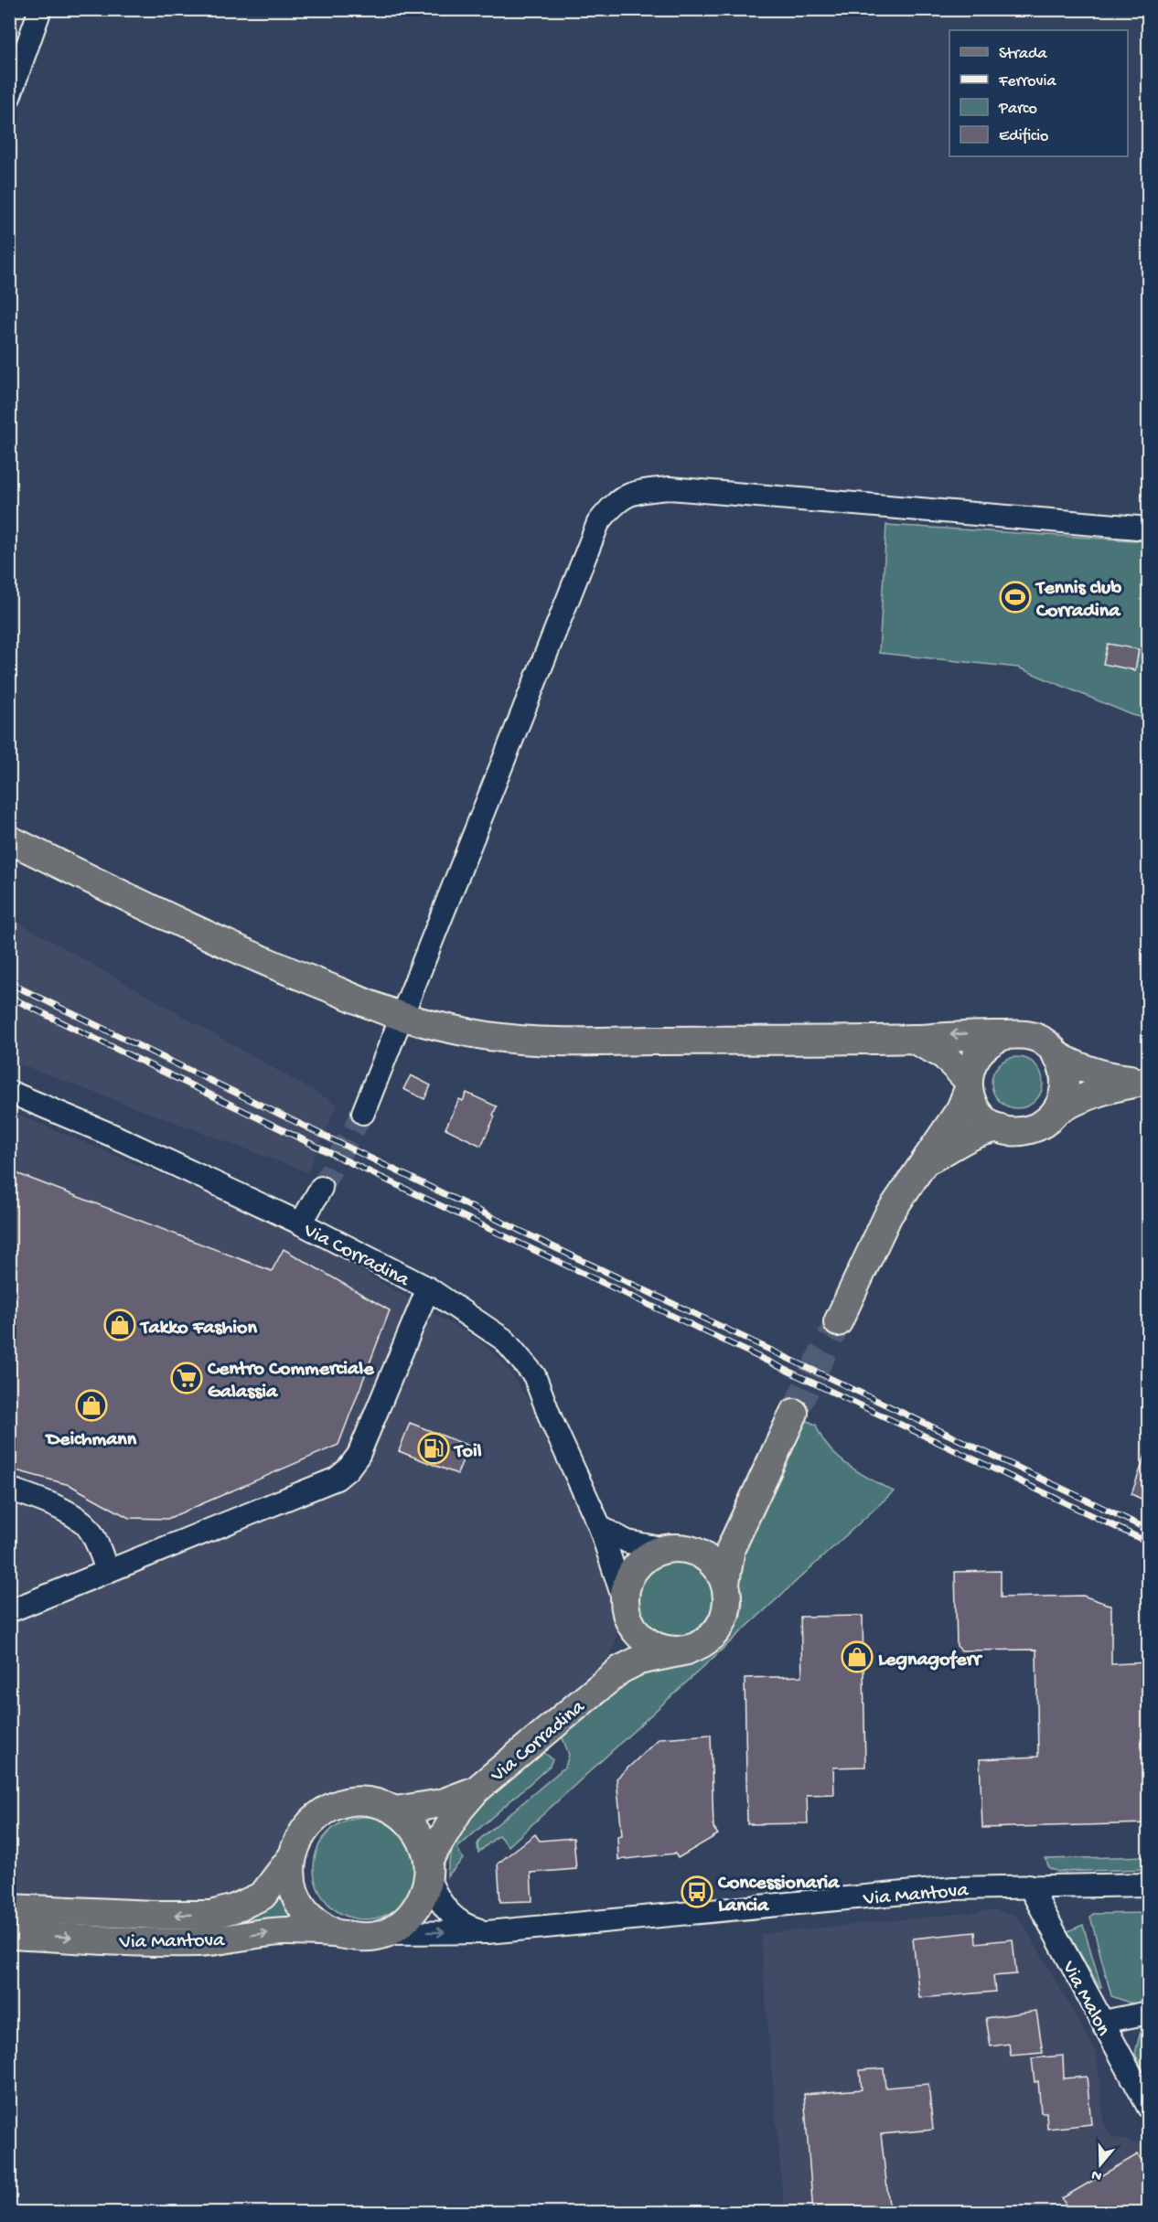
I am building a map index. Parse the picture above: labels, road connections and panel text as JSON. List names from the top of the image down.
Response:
{
  "streets": {
    "main road": ["Via Corradina", "Via Mantova"],
    "street": ["Via Malon"]
  },
  "crossings": [
    ["Via Corradina", "Via Mantova"],
    ["Via Mantova", "Via Malon"]
  ],
  "places": {
    "sports": ["Tennis club Corradina"],
    "shop": ["Takko Fashion", "Deichmann", "Legnagoferr"],
    "supermarket": ["Centro Commerciale Galassia"],
    "fuel station": ["Toil"],
    "bus stop": ["Concessionaria Lancia"]
  },
  "legend": [
    "Strada",
    "Ferrovia",
    "Parco",
    "Edificio"
  ],
  "north": "bottom"
}
